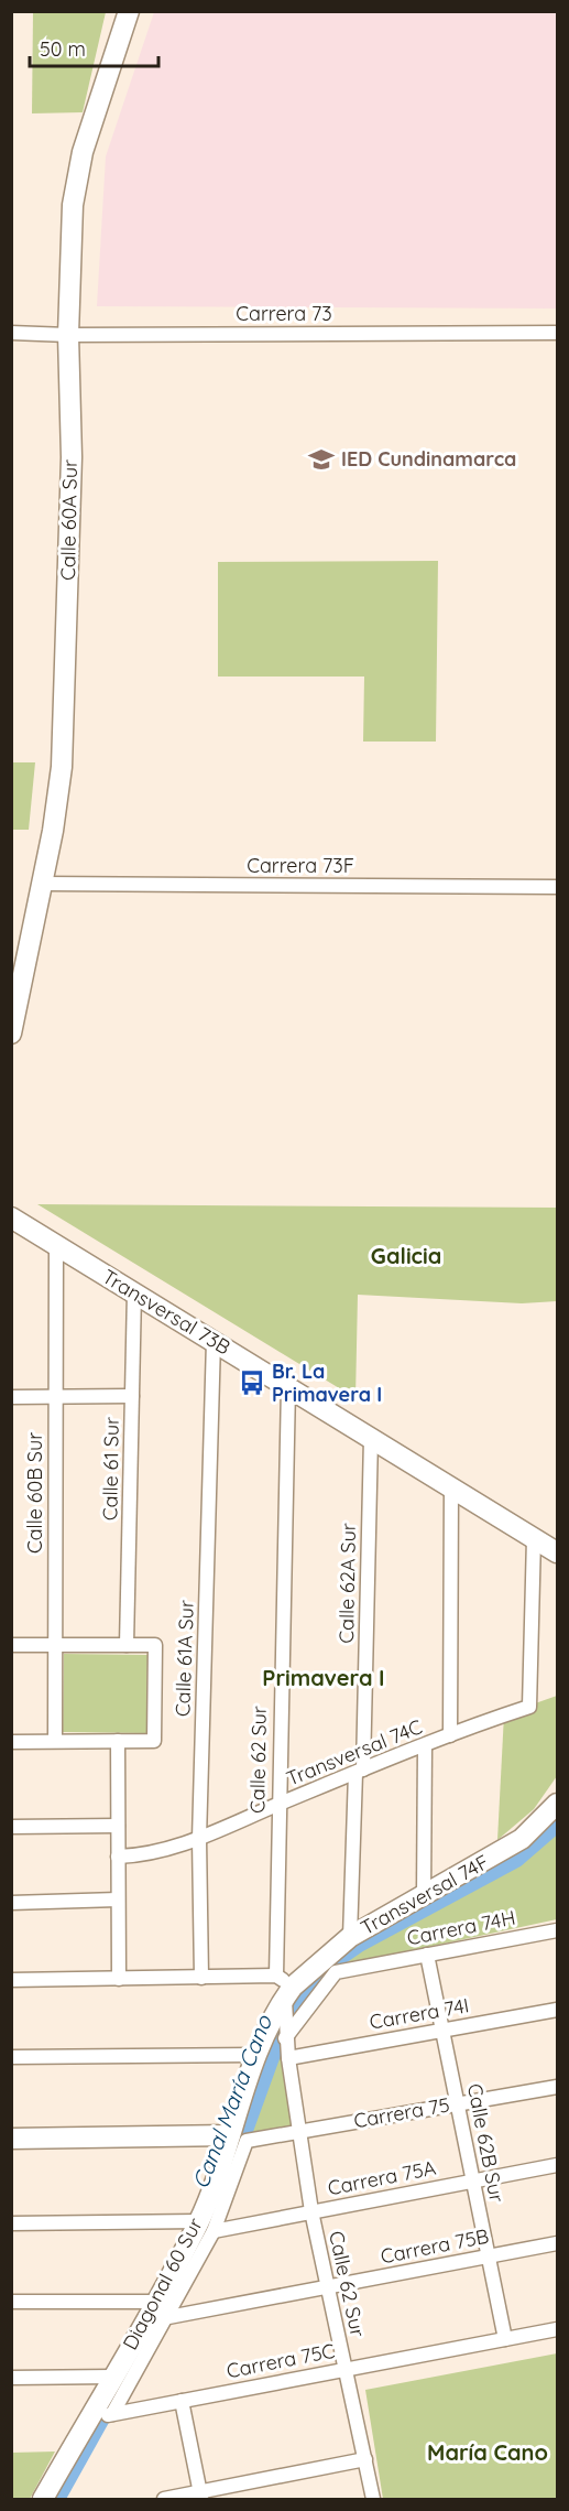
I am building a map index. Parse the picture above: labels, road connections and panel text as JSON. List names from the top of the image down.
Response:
{
  "streets": {
    "street": [
      "Carrera 73",
      "Calle 60A Sur",
      "Carrera 73F",
      "Transversal 73B",
      "Calle 61 Sur",
      "Calle 60B Sur",
      "Calle 62A Sur",
      "Calle 61A Sur",
      "Transversal 74C",
      "Calle 62 Sur",
      "Transversal 74F",
      "Carrera 74H",
      "Carrera 74I",
      "Carrera 75",
      "Calle 62B Sur",
      "Carrera 75A",
      "Carrera 75B",
      "Diagonal 60 Sur",
      "Carrera 75C"
    ]
  },
  "crossings": [
    ["Carrera 73", "Calle 60A Sur"],
    ["Calle 60A Sur", "Carrera 73F"],
    ["Transversal 73B", "Calle 61 Sur"],
    ["Transversal 73B", "Calle 60B Sur"],
    ["Transversal 73B", "Calle 62A Sur"],
    ["Transversal 73B", "Calle 61A Sur"],
    ["Transversal 73B", "Transversal 74C"],
    ["Transversal 73B", "Calle 62 Sur"],
    ["Calle 62A Sur", "Transversal 74C"],
    ["Calle 62A Sur", "Transversal 74F"],
    ["Calle 61A Sur", "Transversal 74C"],
    ["Transversal 74C", "Calle 62 Sur"],
    ["Calle 62 Sur", "Transversal 74F"],
    ["Calle 62 Sur", "Carrera 74H"],
    ["Calle 62 Sur", "Carrera 74I"],
    ["Calle 62 Sur", "Carrera 75"],
    ["Calle 62 Sur", "Carrera 75A"],
    ["Calle 62 Sur", "Carrera 75B"],
    ["Calle 62 Sur", "Diagonal 60 Sur"],
    ["Calle 62 Sur", "Carrera 75C"],
    ["Transversal 74F", "Diagonal 60 Sur"],
    ["Carrera 74H", "Calle 62B Sur"],
    ["Carrera 74I", "Calle 62B Sur"],
    ["Carrera 75", "Calle 62B Sur"],
    ["Carrera 75", "Diagonal 60 Sur"],
    ["Calle 62B Sur", "Carrera 75A"],
    ["Calle 62B Sur", "Carrera 75B"],
    ["Calle 62B Sur", "Carrera 75C"],
    ["Carrera 75A", "Diagonal 60 Sur"],
    ["Carrera 75B", "Diagonal 60 Sur"],
    ["Diagonal 60 Sur", "Carrera 75C"]
  ],
  "districts": ["Galicia", "Primavera I", "María Cano"],
  "water": ["Canal María Cano"],
  "places": {
    "school or university": ["IED Cundinamarca"],
    "bus stop": ["Br. La Primavera I"]
  },
  "scale_bar": "50 m"
}
